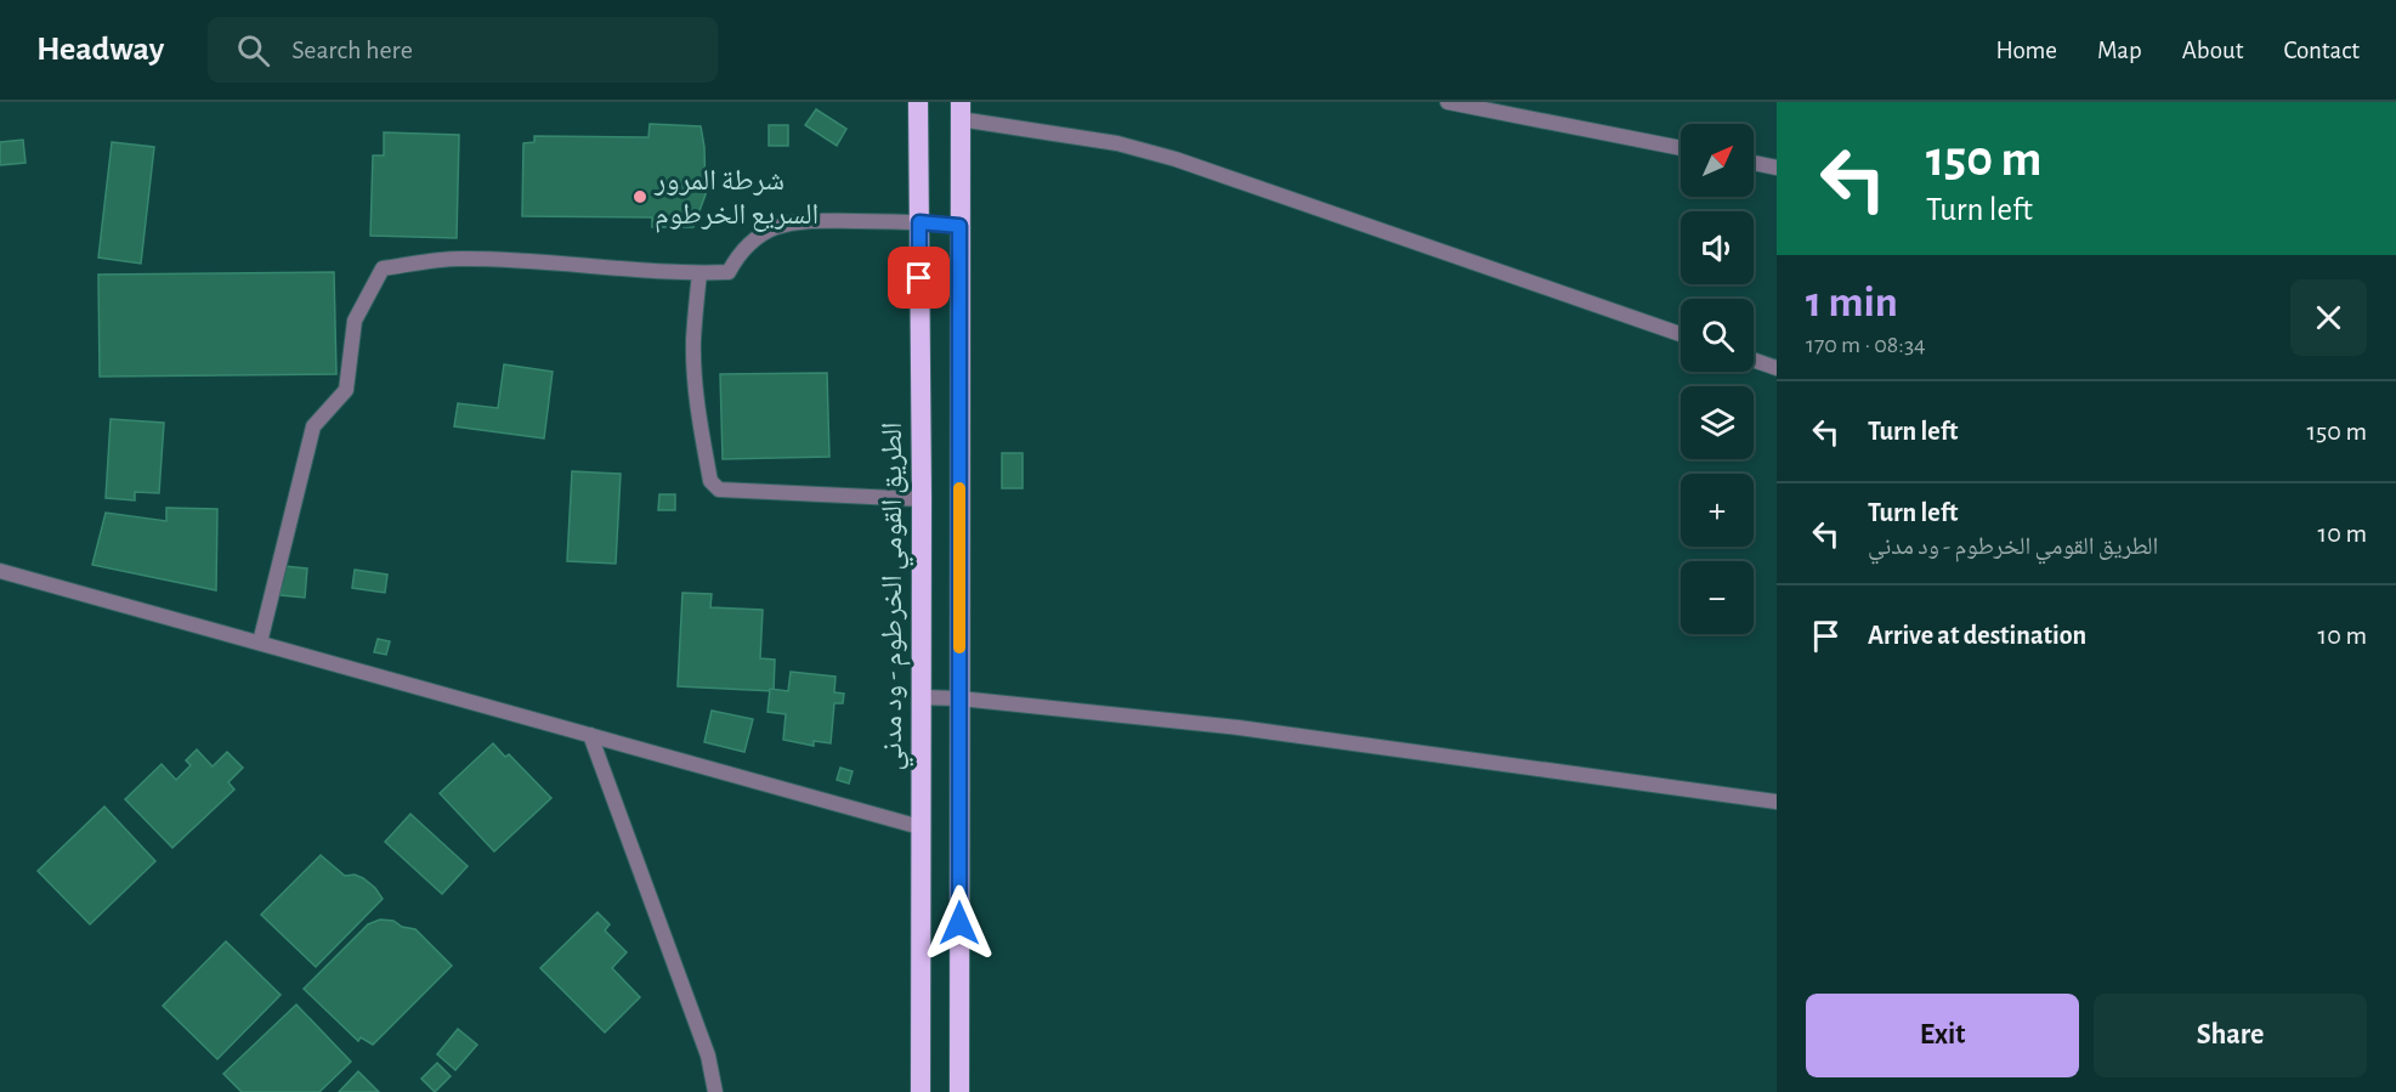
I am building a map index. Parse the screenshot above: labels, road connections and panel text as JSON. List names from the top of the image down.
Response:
{
  "streets": {
    "highway": ["الطريق القومي الخرطوم - ود مدني"]
  },
  "places": ["شرطة المرور السريع الخرطوم"],
  "north": "top right",
  "page": {
    "header": "Headway",
    "search": "Search here",
    "nav": [
      "Home",
      "Map",
      "About",
      "Contact"
    ],
    "turn": ["150 m", "Turn left"],
    "map_buttons": ["+", "−"],
    "heading": ["1 min", "170 m · 08:34"],
    "list": [
      {
        "name": "Turn left",
        "value": "150 m"
      },
      {
        "name": "Turn left",
        "note": "الطريق القومي الخرطوم - ود مدني",
        "value": "10 m"
      },
      {
        "name": "Arrive at destination",
        "value": "10 m"
      }
    ],
    "buttons": ["Exit", "Share"]
  }
}
